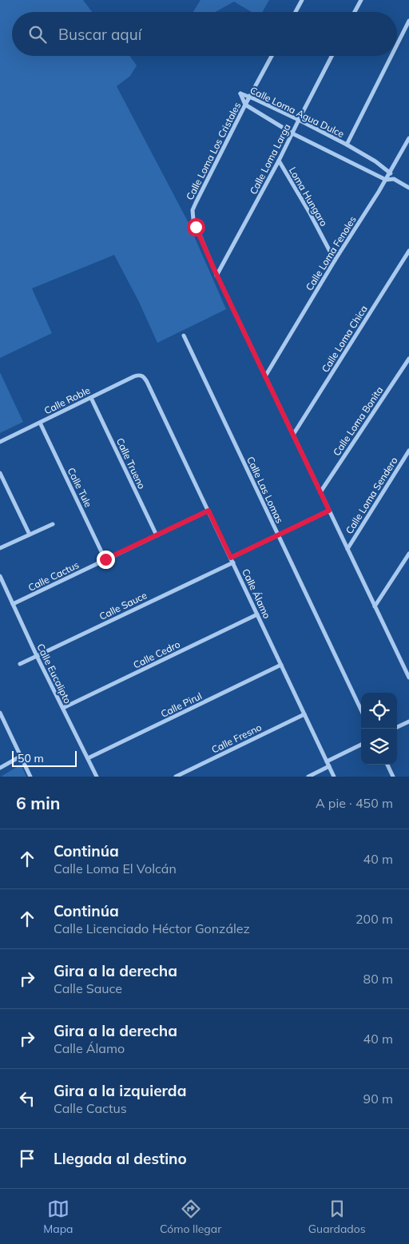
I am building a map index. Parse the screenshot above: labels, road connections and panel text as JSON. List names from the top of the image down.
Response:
{
  "streets": {
    "street": [
      "Calle Loma Agua Dulce",
      "Calle Loma Los Cristales",
      "Calle Loma Larga",
      "Loma Hungaro",
      "Calle Loma Fenoles",
      "Calle Loma Chica",
      "Calle Roble",
      "Calle Loma Bonita",
      "Calle Trueno",
      "Calle Tule",
      "Calle Las Lomas",
      "Calle Loma Sendero",
      "Calle Cactus",
      "Calle Álamo",
      "Calle Sauce",
      "Calle Cedro",
      "Calle Eucalipto",
      "Calle Pirul",
      "Calle Fresno"
    ]
  },
  "crossings": [
    ["Calle Loma Agua Dulce", "Calle Loma Los Cristales"],
    ["Calle Loma Agua Dulce", "Calle Loma Larga"],
    ["Calle Loma Agua Dulce", "Calle Loma Fenoles"],
    ["Calle Loma Los Cristales", "Calle Loma Larga"],
    ["Calle Loma Larga", "Loma Hungaro"],
    ["Loma Hungaro", "Calle Loma Fenoles"],
    ["Calle Roble", "Calle Trueno"],
    ["Calle Roble", "Calle Tule"],
    ["Calle Roble", "Calle Álamo"],
    ["Calle Trueno", "Calle Cactus"],
    ["Calle Tule", "Calle Cactus"],
    ["Calle Cactus", "Calle Álamo"],
    ["Calle Cactus", "Calle Eucalipto"],
    ["Calle Álamo", "Calle Sauce"],
    ["Calle Álamo", "Calle Cedro"],
    ["Calle Álamo", "Calle Pirul"],
    ["Calle Álamo", "Calle Fresno"],
    ["Calle Sauce", "Calle Eucalipto"],
    ["Calle Cedro", "Calle Eucalipto"],
    ["Calle Eucalipto", "Calle Pirul"]
  ],
  "scale_bar": "50 m",
  "page": {
    "search": "Buscar aquí",
    "scale": "50 m",
    "heading": ["6 min", "A pie · 450 m"],
    "list": [
      ["Continúa", "Calle Loma El Volcán", "40 m"],
      ["Continúa", "Calle Licenciado Héctor González", "200 m"],
      ["Gira a la derecha", "Calle Sauce", "80 m"],
      ["Gira a la derecha", "Calle Álamo", "40 m"],
      ["Gira a la izquierda", "Calle Cactus", "90 m"],
      "Llegada al destino"
    ],
    "nav": ["Mapa", "Cómo llegar", "Guardados"]
  }
}
